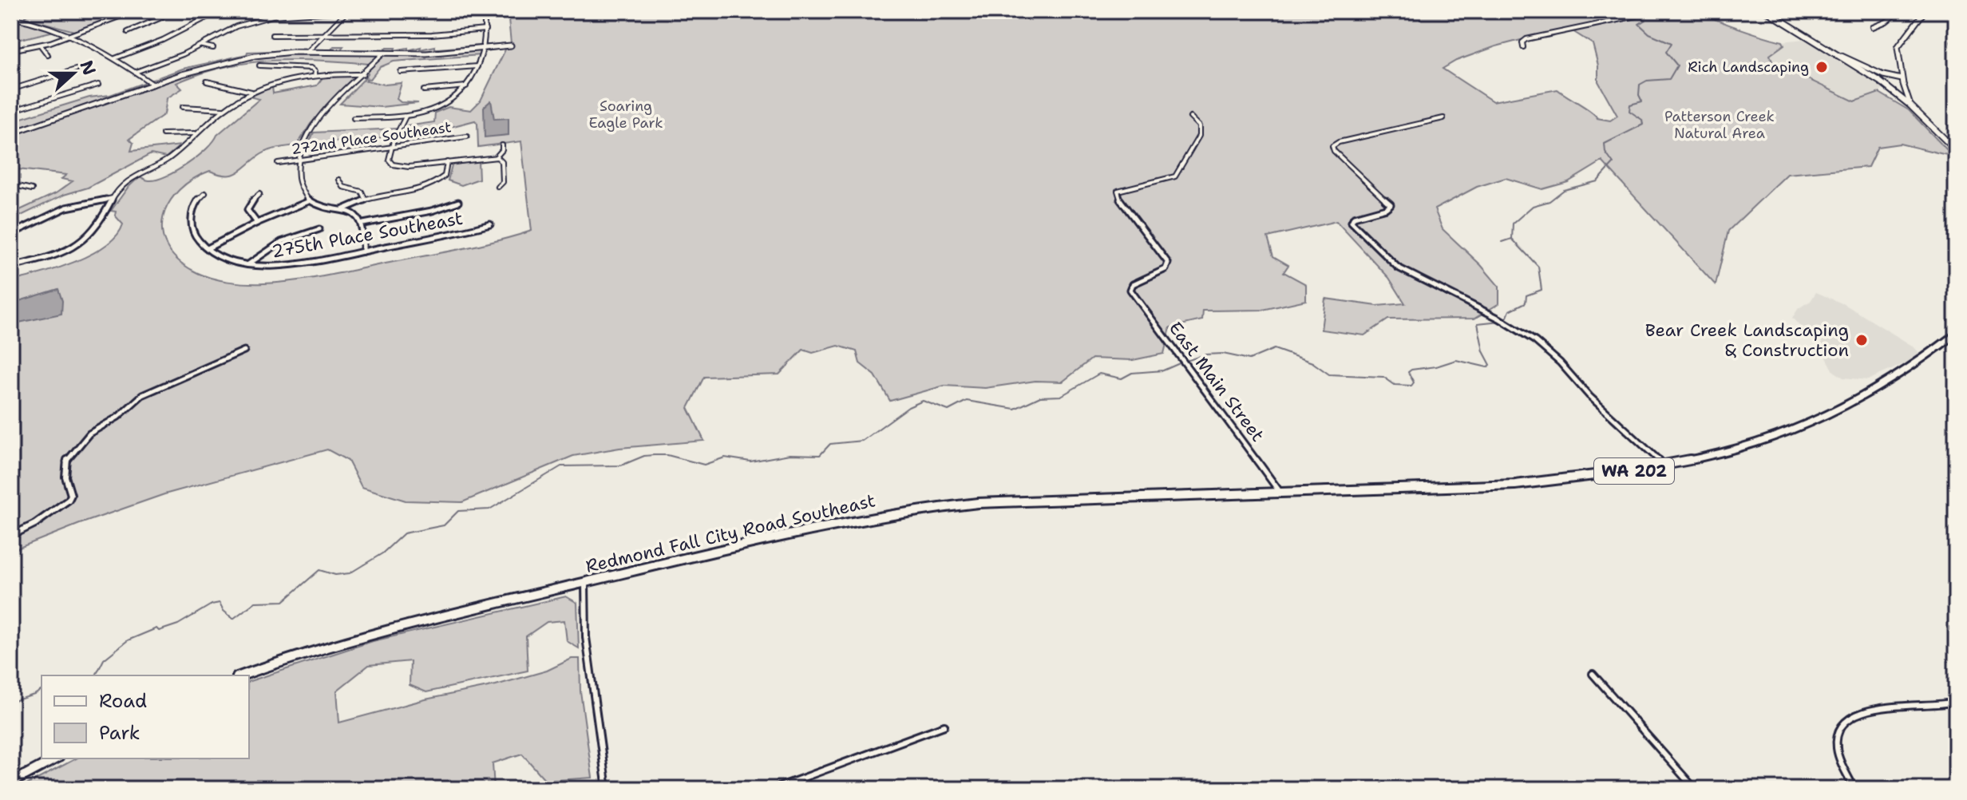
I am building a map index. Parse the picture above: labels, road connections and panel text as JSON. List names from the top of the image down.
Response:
{
  "streets": {
    "main road": ["WA 202", "Redmond Fall City Road Southeast"],
    "street": ["272nd Place Southeast", "275th Place Southeast", "East Main Street"]
  },
  "crossings": [
    ["East Main Street", "WA 202"],
    ["East Main Street", "Redmond Fall City Road Southeast"],
    ["WA 202", "Redmond Fall City Road Southeast"]
  ],
  "parks": ["Soaring Eagle Park", "Patterson Creek Natural Area"],
  "places": ["Rich Landscaping", "Bear Creek Landscaping & Construction"],
  "legend": ["Road", "Park"],
  "north": "right"
}
